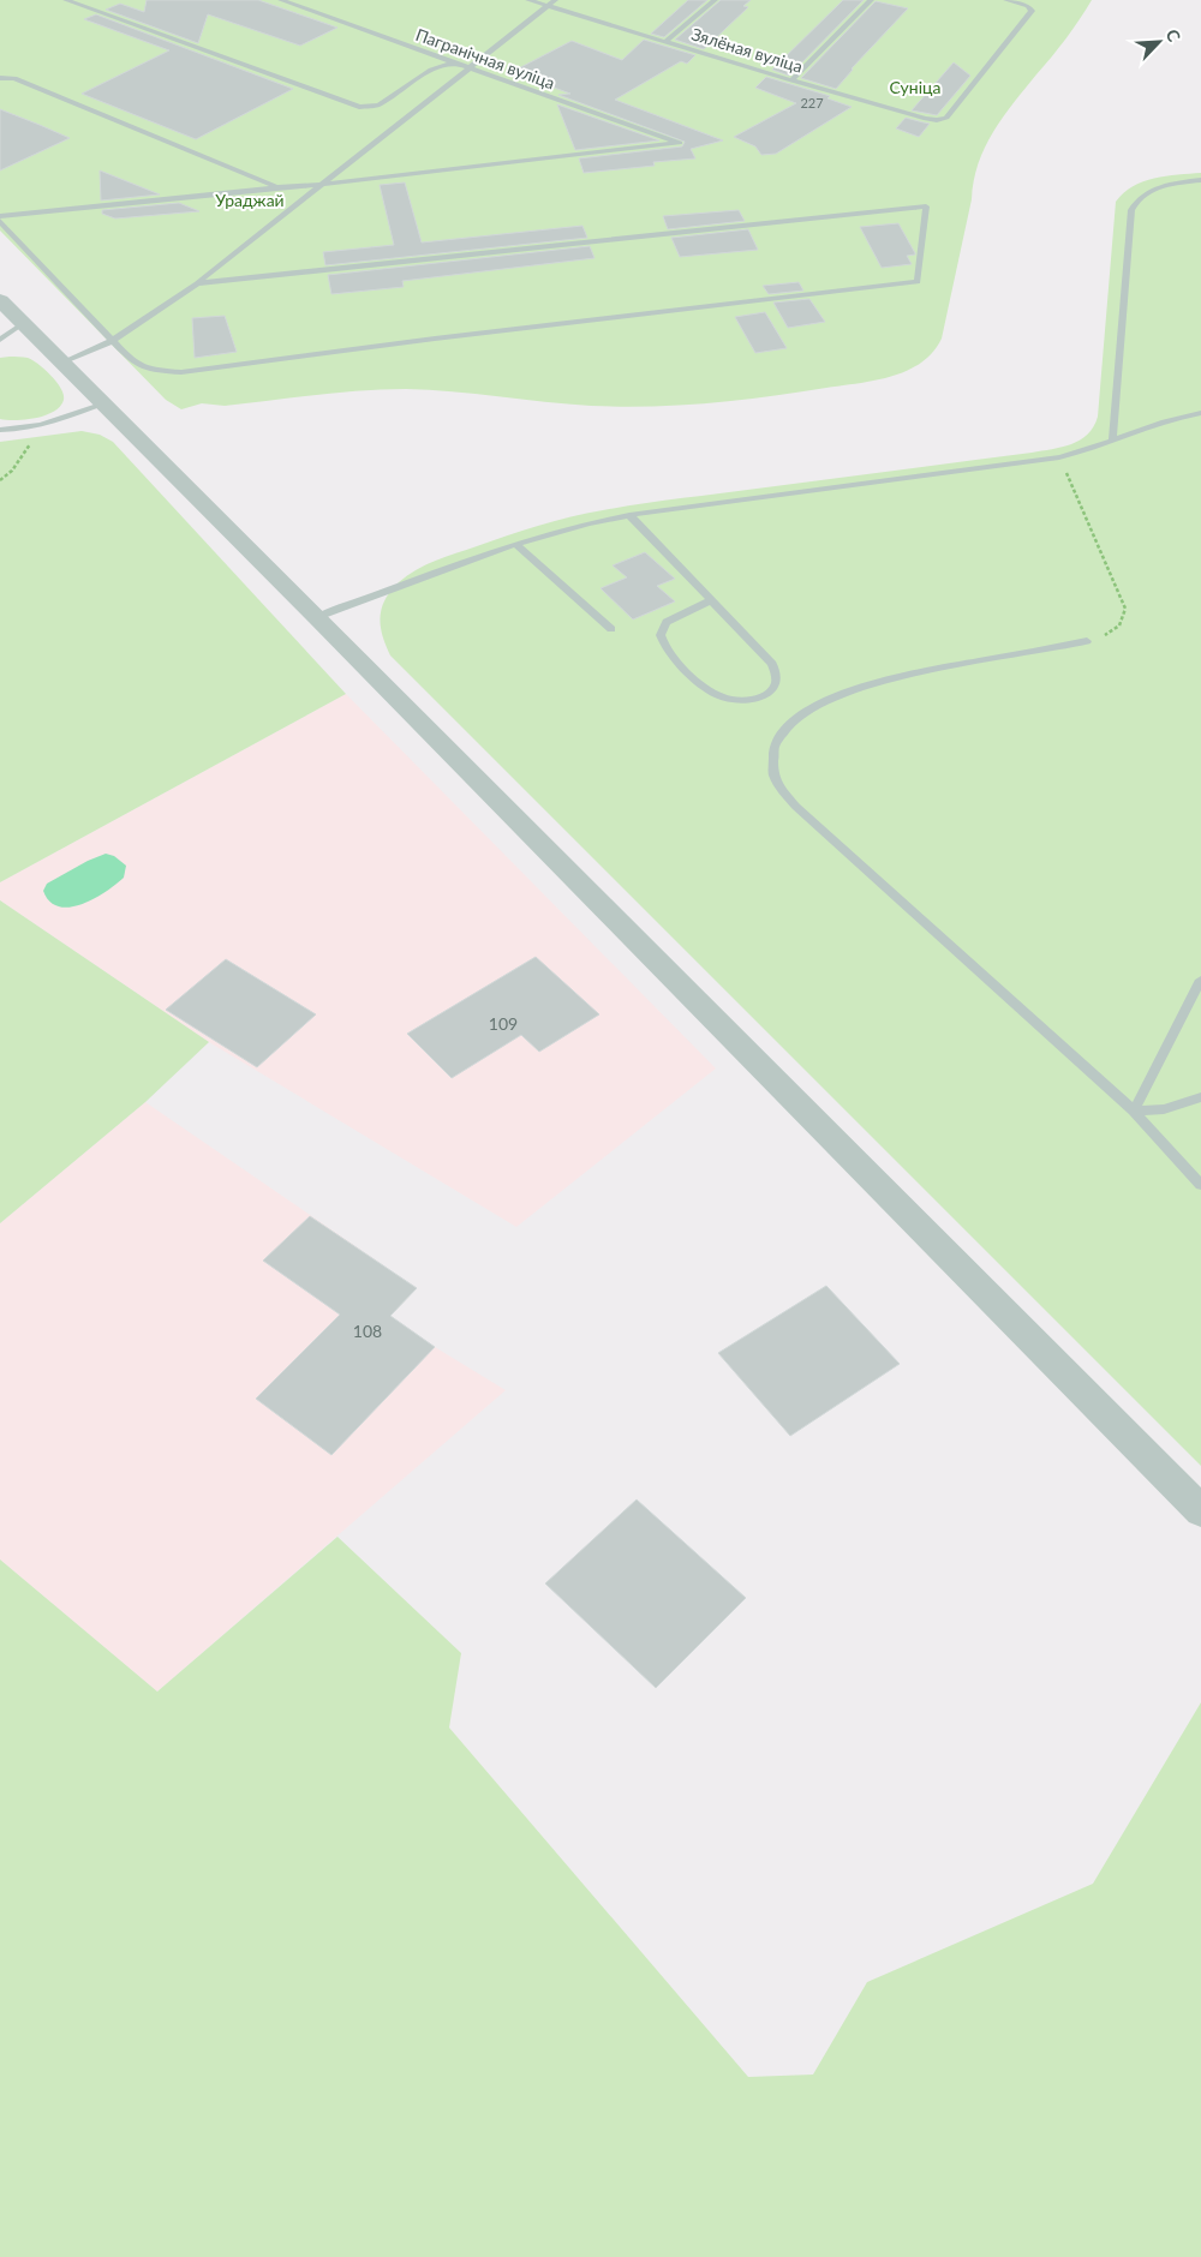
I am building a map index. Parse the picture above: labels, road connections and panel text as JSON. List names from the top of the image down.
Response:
{
  "streets": {
    "lane": ["Зялёная вуліца", "Пагранічная вуліца"]
  },
  "parks": ["Суніца", "Ураджай"],
  "house_numbers": ["227", "109", "108"],
  "north": "top right"
}
